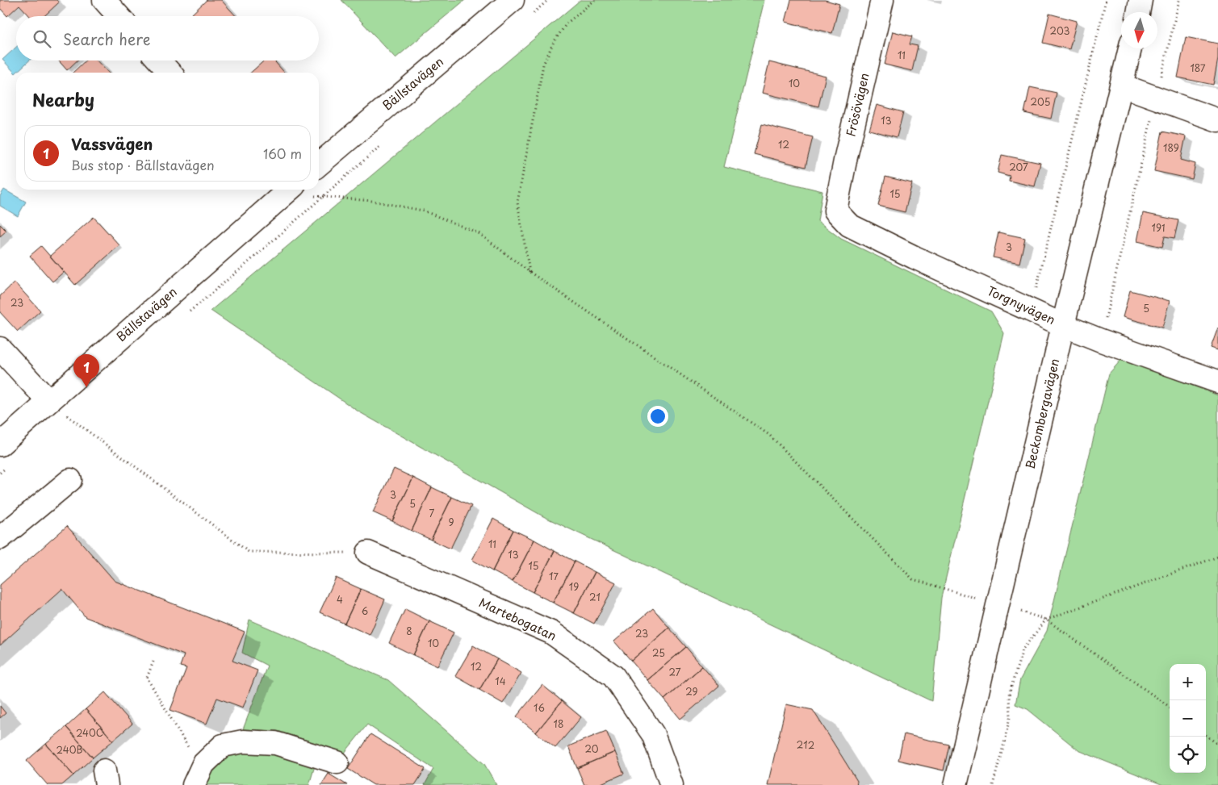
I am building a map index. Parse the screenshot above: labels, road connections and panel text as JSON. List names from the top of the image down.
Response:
{
  "streets": {
    "street": [
      "Bällstavägen",
      "Frösövägen",
      "Torgnyvägen",
      "Beckombergavägen",
      "Martebogatan"
    ]
  },
  "crossings": [
    ["Frösövägen", "Torgnyvägen"],
    ["Torgnyvägen", "Beckombergavägen"]
  ],
  "house_numbers": [
    "203",
    "11",
    "187",
    "10",
    "205",
    "13",
    "12",
    "189",
    "207",
    "15",
    "191",
    "3",
    "23",
    "5",
    "3",
    "5",
    "7",
    "9",
    "11",
    "13",
    "15",
    "17",
    "19",
    "21",
    "4",
    "6",
    "8",
    "23",
    "10",
    "25",
    "12",
    "27",
    "14",
    "29",
    "16",
    "18",
    "240C",
    "212",
    "20",
    "240B"
  ],
  "north": "bottom",
  "page": {
    "search": "Search here",
    "heading": "Nearby",
    "list": [
      {
        "mark": "1",
        "name": "Vassvägen",
        "note": "Bus stop · Bällstavägen",
        "value": "160 m"
      }
    ],
    "pins": "1",
    "map_buttons": ["+", "−"]
  }
}
